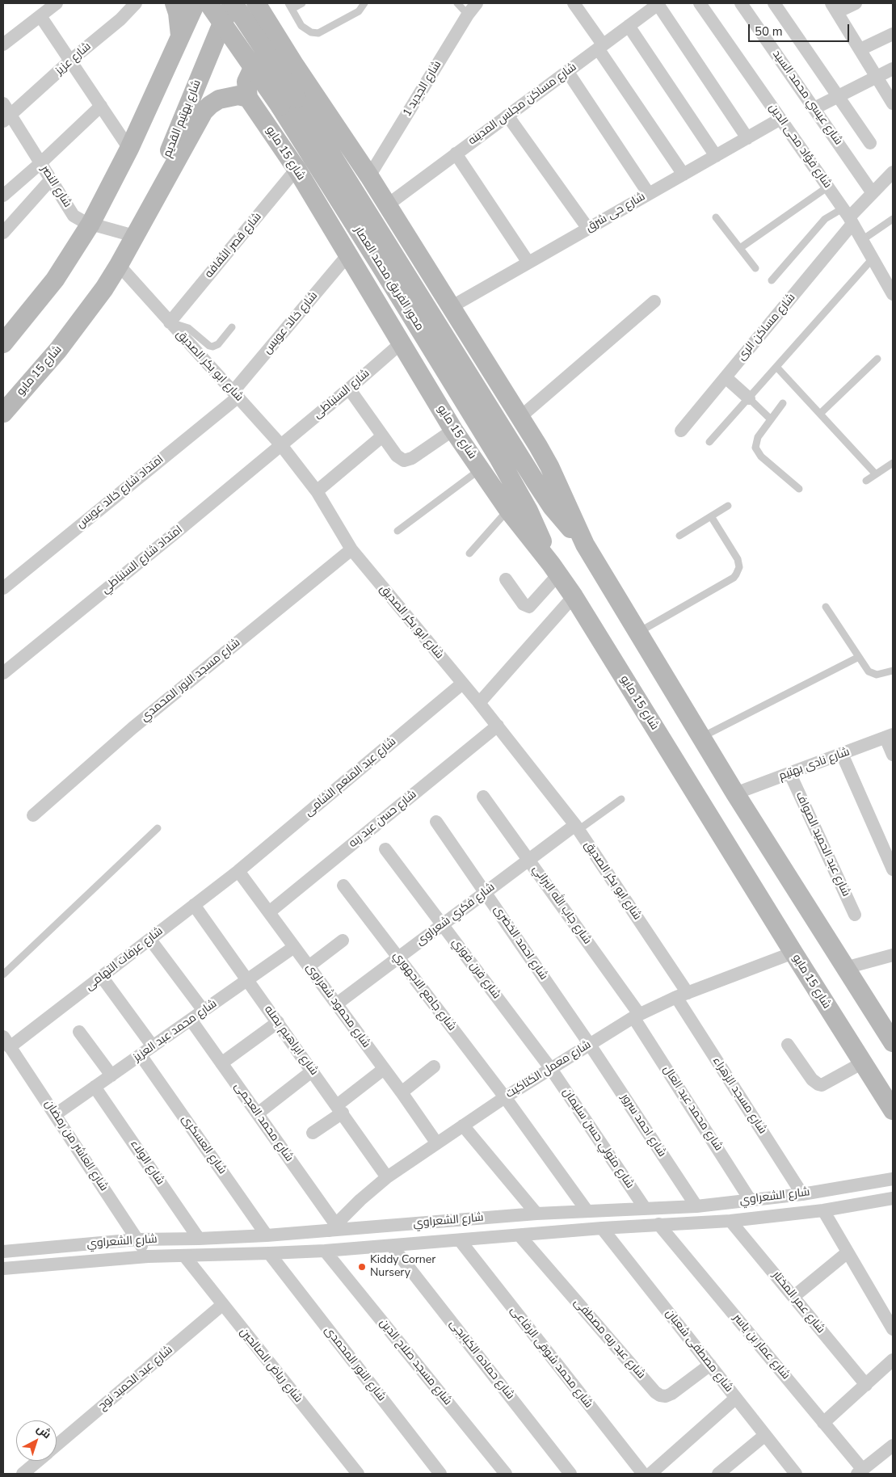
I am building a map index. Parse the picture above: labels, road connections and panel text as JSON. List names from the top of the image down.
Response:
{
  "streets": {
    "main road": ["شارع بهتيم القديم", "شارع 15 مايو", "محور الفريق محمد العصار"],
    "street": [
      "شارع عزيز",
      "شارع الجديد 1",
      "شارع عيسي محمد السيد",
      "شارع مساكن مجلس المدينه",
      "شارع فؤاد محى الدين",
      "شارع النصر",
      "شارع حى شرق",
      "شارع قصر الثقافه",
      "شارع خالد عويس",
      "شارع مساكن الرى",
      "شارع ابو بكر الصديق",
      "شارع السنباطى",
      "امتداد شارع خالد عويس",
      "امتداد شارع السنباطي",
      "شارع مسجد النور المحمدي",
      "شارع نادى بهتيم",
      "شارع عبد المنعم الشامى",
      "شارع حسن عبد ربه",
      "شارع عبد الحميد الصواف",
      "شارع جاب الله البراني",
      "شارع فكري شعراوى",
      "شارع احمد الخضرى",
      "شارع عرفات التهامى",
      "شارع فرن فوزي",
      "شارع جامع الاجهوري",
      "شارع محمود شعراوى",
      "شارع محمد عبد العزيز",
      "شارع ابراهيم بصله",
      "شارع معمل الكتاكيت",
      "شارع مسجد الزهراء",
      "شارع محمد عبد العال",
      "شارع محمد العجمى",
      "شارع احمد سرور",
      "شارع متولي حسن سليمان",
      "شارع العسكرى",
      "شارع العاشر من رمضان",
      "شارع الولاء",
      "شارع الشعراوي",
      "شارع عمر المختار",
      "شارع عبد ربه مصطفى",
      "شارع عمار بن ياسر",
      "شارع مصطفى شعبان",
      "شارع محمد شوقى الرفاعى",
      "شارع حماده الكبابجى",
      "شارع مسجد صلاح الدين",
      "شارع النور المحمدى",
      "شارع رياض الصالحين",
      "شارع عبد الحميد نوح"
    ]
  },
  "crossings": [
    ["شارع عزيز", "شارع النصر"],
    ["شارع عيسي محمد السيد", "شارع مساكن الرى"],
    ["شارع بهتيم القديم", "شارع 15 مايو"],
    ["شارع بهتيم القديم", "شارع النصر"],
    ["شارع بهتيم القديم", "محور الفريق محمد العصار"],
    ["شارع فؤاد محى الدين", "شارع حى شرق"],
    ["شارع فؤاد محى الدين", "شارع مساكن الرى"],
    ["شارع 15 مايو", "شارع النصر"],
    ["شارع 15 مايو", "شارع قصر الثقافه"],
    ["شارع 15 مايو", "محور الفريق محمد العصار"],
    ["شارع 15 مايو", "شارع خالد عويس"],
    ["شارع 15 مايو", "شارع ابو بكر الصديق"],
    ["شارع 15 مايو", "شارع السنباطى"],
    ["شارع 15 مايو", "شارع معمل الكتاكيت"],
    ["شارع قصر الثقافه", "شارع ابو بكر الصديق"],
    ["شارع خالد عويس", "شارع ابو بكر الصديق"],
    ["شارع خالد عويس", "امتداد شارع خالد عويس"],
    ["شارع ابو بكر الصديق", "شارع السنباطى"],
    ["شارع ابو بكر الصديق", "امتداد شارع خالد عويس"],
    ["شارع ابو بكر الصديق", "امتداد شارع السنباطي"],
    ["شارع ابو بكر الصديق", "شارع مسجد النور المحمدي"],
    ["شارع ابو بكر الصديق", "شارع عبد المنعم الشامى"],
    ["شارع ابو بكر الصديق", "شارع حسن عبد ربه"],
    ["شارع ابو بكر الصديق", "شارع فكري شعراوى"],
    ["شارع ابو بكر الصديق", "شارع معمل الكتاكيت"],
    ["شارع ابو بكر الصديق", "شارع مسجد الزهراء"],
    ["شارع السنباطى", "امتداد شارع السنباطي"],
    ["شارع نادى بهتيم", "شارع عبد الحميد الصواف"],
    ["شارع عبد المنعم الشامى", "شارع عرفات التهامى"],
    ["شارع عبد المنعم الشامى", "شارع محمود شعراوى"],
    ["شارع حسن عبد ربه", "شارع محمود شعراوى"],
    ["شارع جاب الله البراني", "شارع فكري شعراوى"],
    ["شارع جاب الله البراني", "شارع معمل الكتاكيت"],
    ["شارع جاب الله البراني", "شارع محمد عبد العال"],
    ["شارع فكري شعراوى", "شارع احمد الخضرى"],
    ["شارع فكري شعراوى", "شارع فرن فوزي"],
    ["شارع فكري شعراوى", "شارع جامع الاجهوري"],
    ["شارع فكري شعراوى", "شارع محمود شعراوى"],
    ["شارع احمد الخضرى", "شارع معمل الكتاكيت"],
    ["شارع احمد الخضرى", "شارع احمد سرور"],
    ["شارع عرفات التهامى", "شارع محمود شعراوى"],
    ["شارع عرفات التهامى", "شارع ابراهيم بصله"],
    ["شارع عرفات التهامى", "شارع العاشر من رمضان"],
    ["شارع فرن فوزي", "شارع معمل الكتاكيت"],
    ["شارع فرن فوزي", "شارع متولي حسن سليمان"],
    ["شارع جامع الاجهوري", "شارع معمل الكتاكيت"],
    ["شارع جامع الاجهوري", "شارع الشعراوي"],
    ["شارع محمود شعراوى", "شارع محمد عبد العزيز"],
    ["شارع محمود شعراوى", "شارع معمل الكتاكيت"],
    ["شارع محمد عبد العزيز", "شارع ابراهيم بصله"],
    ["شارع محمد عبد العزيز", "شارع محمد العجمى"],
    ["شارع محمد عبد العزيز", "شارع العسكرى"],
    ["شارع محمد عبد العزيز", "شارع العاشر من رمضان"],
    ["شارع محمد عبد العزيز", "شارع الولاء"],
    ["شارع ابراهيم بصله", "شارع معمل الكتاكيت"],
    ["شارع معمل الكتاكيت", "شارع مسجد الزهراء"],
    ["شارع معمل الكتاكيت", "شارع محمد عبد العال"],
    ["شارع معمل الكتاكيت", "شارع محمد العجمى"],
    ["شارع معمل الكتاكيت", "شارع احمد سرور"],
    ["شارع معمل الكتاكيت", "شارع متولي حسن سليمان"],
    ["شارع معمل الكتاكيت", "شارع الشعراوي"],
    ["شارع مسجد الزهراء", "شارع الشعراوي"],
    ["شارع محمد عبد العال", "شارع الشعراوي"],
    ["شارع محمد العجمى", "شارع الشعراوي"],
    ["شارع احمد سرور", "شارع الشعراوي"],
    ["شارع متولي حسن سليمان", "شارع الشعراوي"],
    ["شارع العسكرى", "شارع الشعراوي"],
    ["شارع العاشر من رمضان", "شارع الشعراوي"],
    ["شارع الولاء", "شارع الشعراوي"],
    ["شارع الشعراوي", "شارع عمر المختار"],
    ["شارع الشعراوي", "شارع عبد ربه مصطفى"],
    ["شارع الشعراوي", "شارع عمار بن ياسر"],
    ["شارع الشعراوي", "شارع مصطفى شعبان"],
    ["شارع الشعراوي", "شارع محمد شوقى الرفاعى"],
    ["شارع الشعراوي", "شارع حماده الكبابجى"],
    ["شارع الشعراوي", "شارع مسجد صلاح الدين"],
    ["شارع الشعراوي", "شارع النور المحمدى"],
    ["شارع الشعراوي", "شارع رياض الصالحين"],
    ["شارع عبد ربه مصطفى", "شارع مصطفى شعبان"],
    ["شارع رياض الصالحين", "شارع عبد الحميد نوح"]
  ],
  "places": ["Kiddy Corner Nursery"],
  "scale_bar": "50 m",
  "north": "top right"
}
